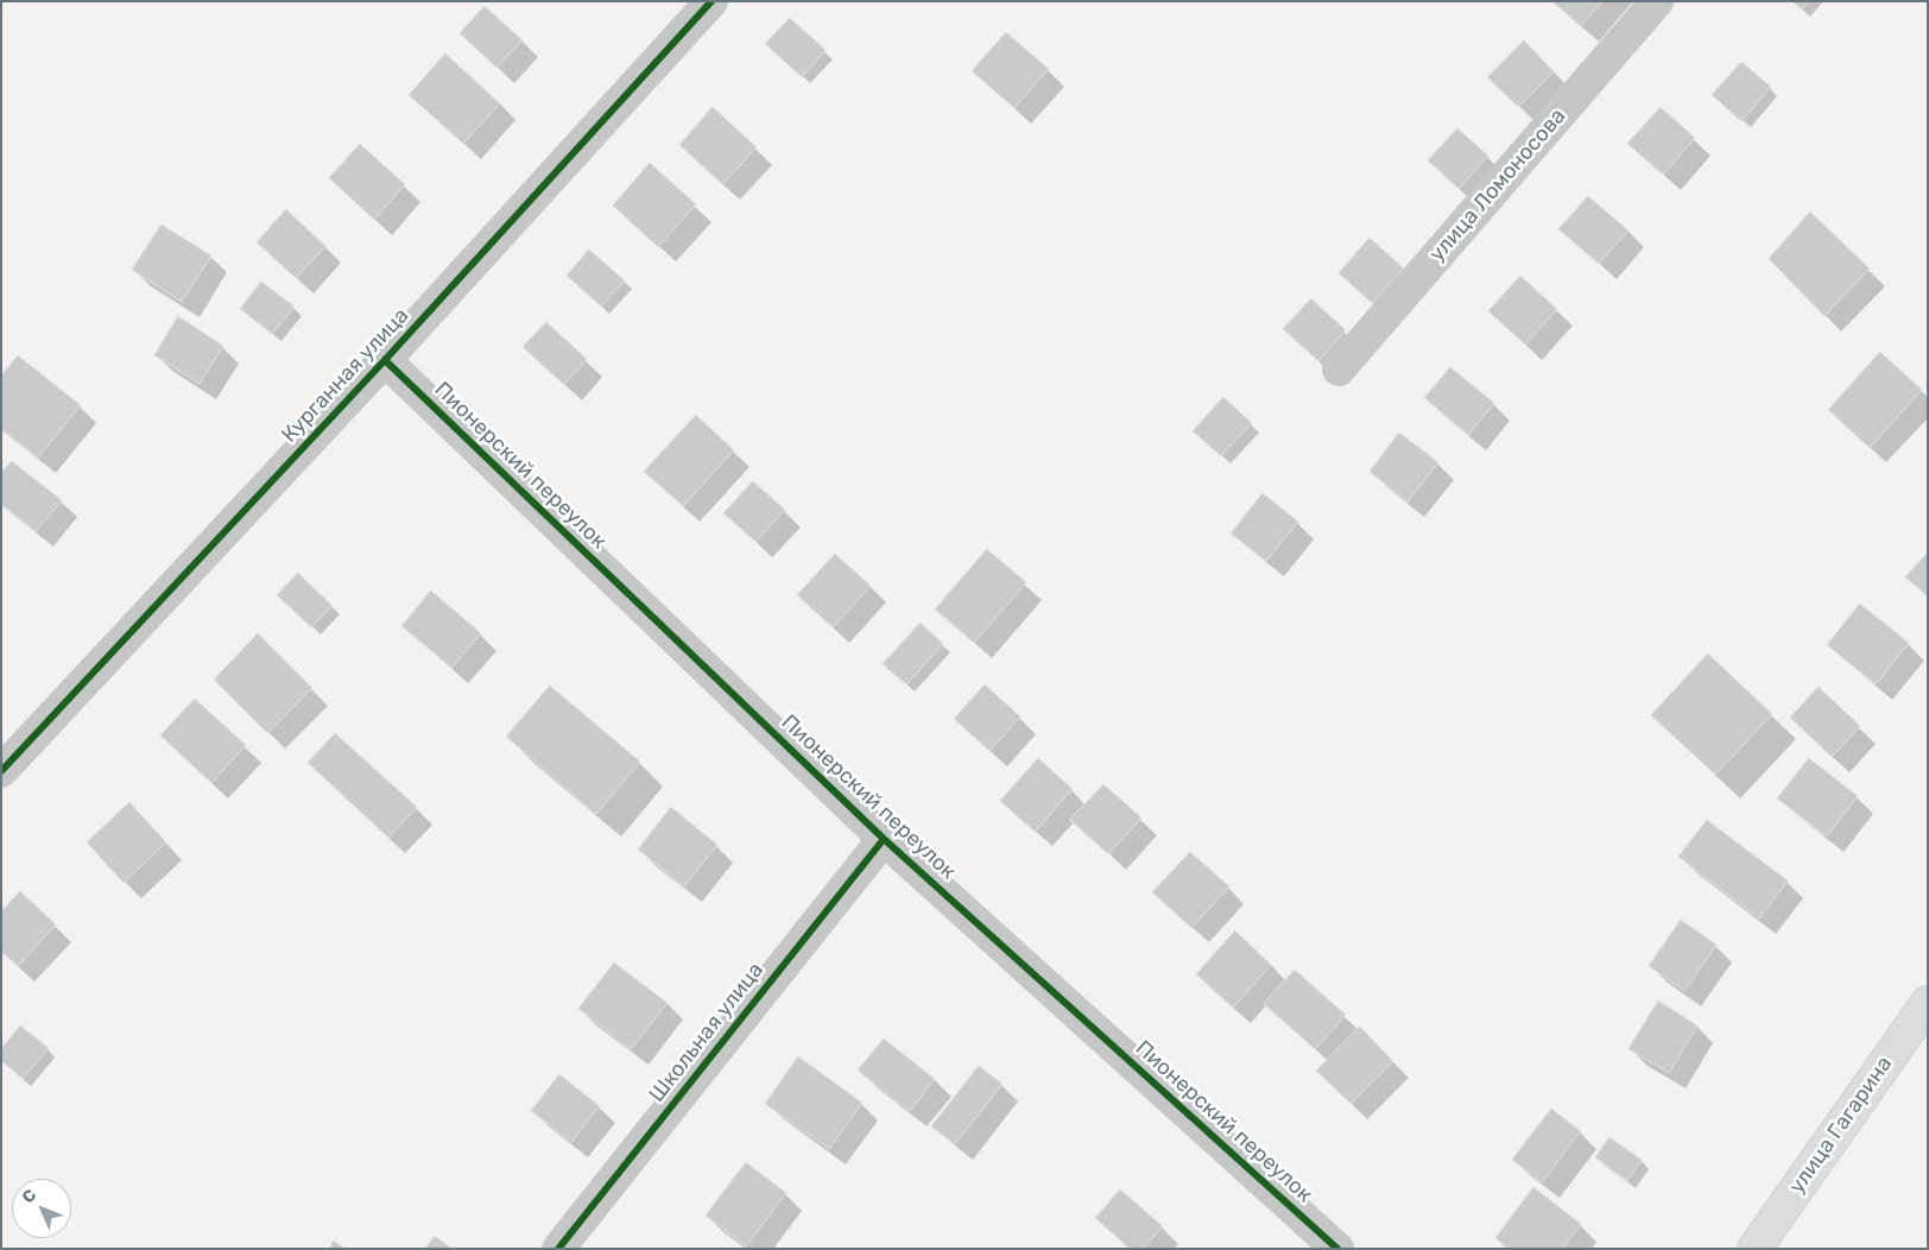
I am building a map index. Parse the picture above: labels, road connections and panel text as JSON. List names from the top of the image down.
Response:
{
  "streets": {
    "main road": ["улица Гагарина"],
    "street": [
      "улица Ломоносова",
      "Курганная улица",
      "Пионерский переулок",
      "Школьная улица"
    ]
  },
  "crossings": [
    ["Курганная улица", "Пионерский переулок"],
    ["Пионерский переулок", "Школьная улица"]
  ],
  "north": "top left"
}
